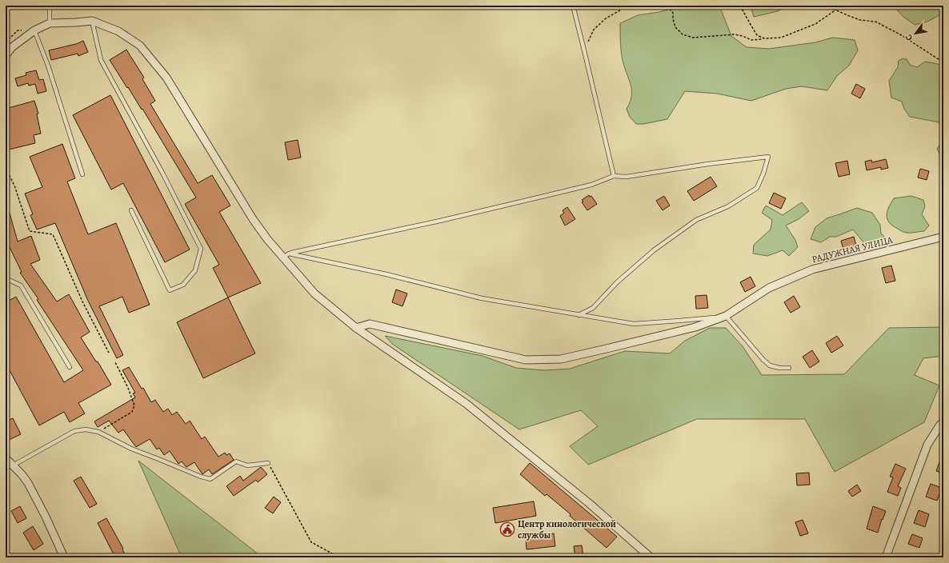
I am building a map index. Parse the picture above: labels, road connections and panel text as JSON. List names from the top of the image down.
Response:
{
  "streets": {
    "street": ["РАДУЖНАЯ УЛИЦА"]
  },
  "places": {
    "public building": ["Центр кинологической службы"]
  },
  "north": "bottom left"
}
